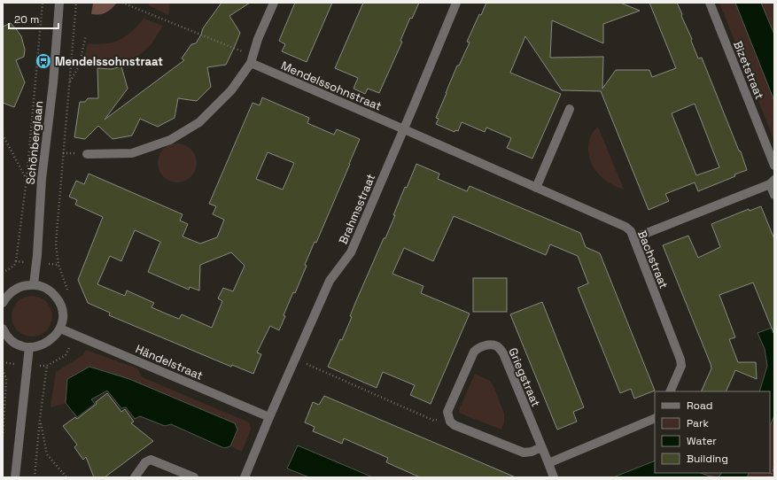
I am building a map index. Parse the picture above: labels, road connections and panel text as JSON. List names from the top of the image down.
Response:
{
  "streets": {
    "street": [
      "Bizetstraat",
      "Mendelssohnstraat",
      "Schönberglaan",
      "Brahmsstraat",
      "Bachstraat",
      "Händelstraat",
      "Griegstraat"
    ]
  },
  "crossings": [
    ["Mendelssohnstraat", "Brahmsstraat"],
    ["Mendelssohnstraat", "Bachstraat"],
    ["Brahmsstraat", "Bachstraat"],
    ["Brahmsstraat", "Händelstraat"]
  ],
  "places": {
    "bus stop": ["Mendelssohnstraat"]
  },
  "legend": [
    "Road",
    "Park",
    "Water",
    "Building"
  ],
  "scale_bar": "20 m"
}
